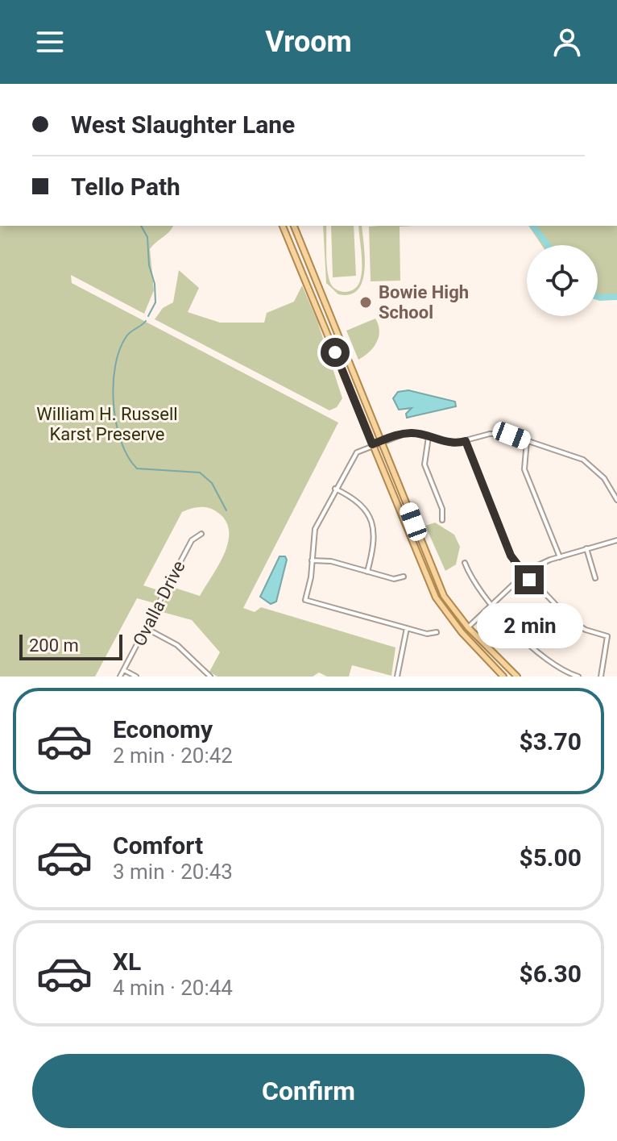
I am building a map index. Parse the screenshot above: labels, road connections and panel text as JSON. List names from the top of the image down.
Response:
{
  "streets": {
    "street": ["Ovalla Drive"]
  },
  "parks": ["William H. Russell Karst Preserve"],
  "places": ["Bowie High School"],
  "scale_bar": "200 m",
  "page": {
    "header": "Vroom",
    "banner": ["West Slaughter Lane", "Tello Path"],
    "bubble": "2 min",
    "scale": "200 m",
    "list": [
      {
        "name": "Economy",
        "note": "2 min · 20:42",
        "value": "$3.70"
      },
      {
        "name": "Comfort",
        "note": "3 min · 20:43",
        "value": "$5.00"
      },
      {
        "name": "XL",
        "note": "4 min · 20:44",
        "value": "$6.30"
      }
    ],
    "buttons": "Confirm"
  }
}
